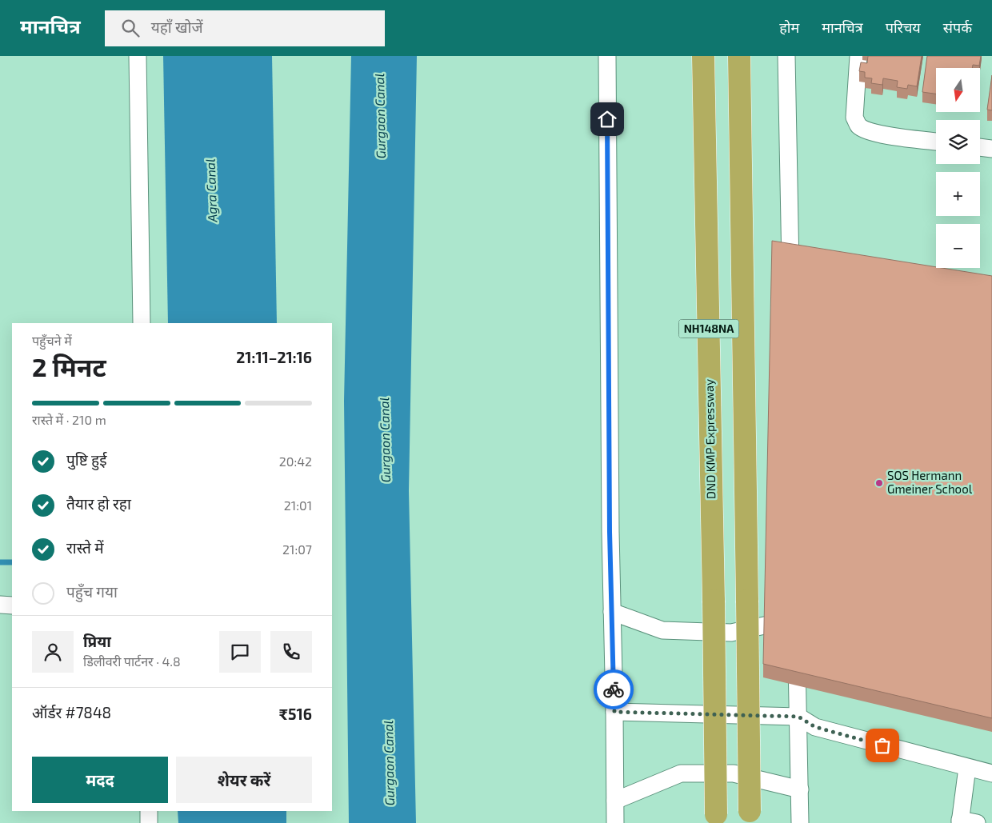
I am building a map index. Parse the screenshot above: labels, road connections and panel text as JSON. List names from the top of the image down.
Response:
{
  "streets": {
    "highway": ["NH148NA", "DND KMP Expressway"]
  },
  "water": ["Gurgaon Canal", "Agra Canal"],
  "places": ["SOS Hermann Gmeiner School"],
  "north": "bottom",
  "page": {
    "header": "मानचित्र",
    "search": "यहाँ खोजें",
    "nav": [
      "होम",
      "मानचित्र",
      "परिचय",
      "संपर्क"
    ],
    "map_buttons": ["+", "−"],
    "heading": ["2 मिनट", "पहुँचने में", "21:11–21:16"],
    "panel": [
      "प्रिया",
      "डिलीवरी पार्टनर · 4.8",
      "ऑर्डर #7848",
      "₹516"
    ],
    "bar": "रास्ते में · 210 m",
    "list": [
      ["पुष्टि हुई", "20:42"],
      ["तैयार हो रहा", "21:01"],
      ["रास्ते में", "21:07"],
      "पहुँच गया"
    ],
    "buttons": ["मदद", "शेयर करें"]
  }
}
